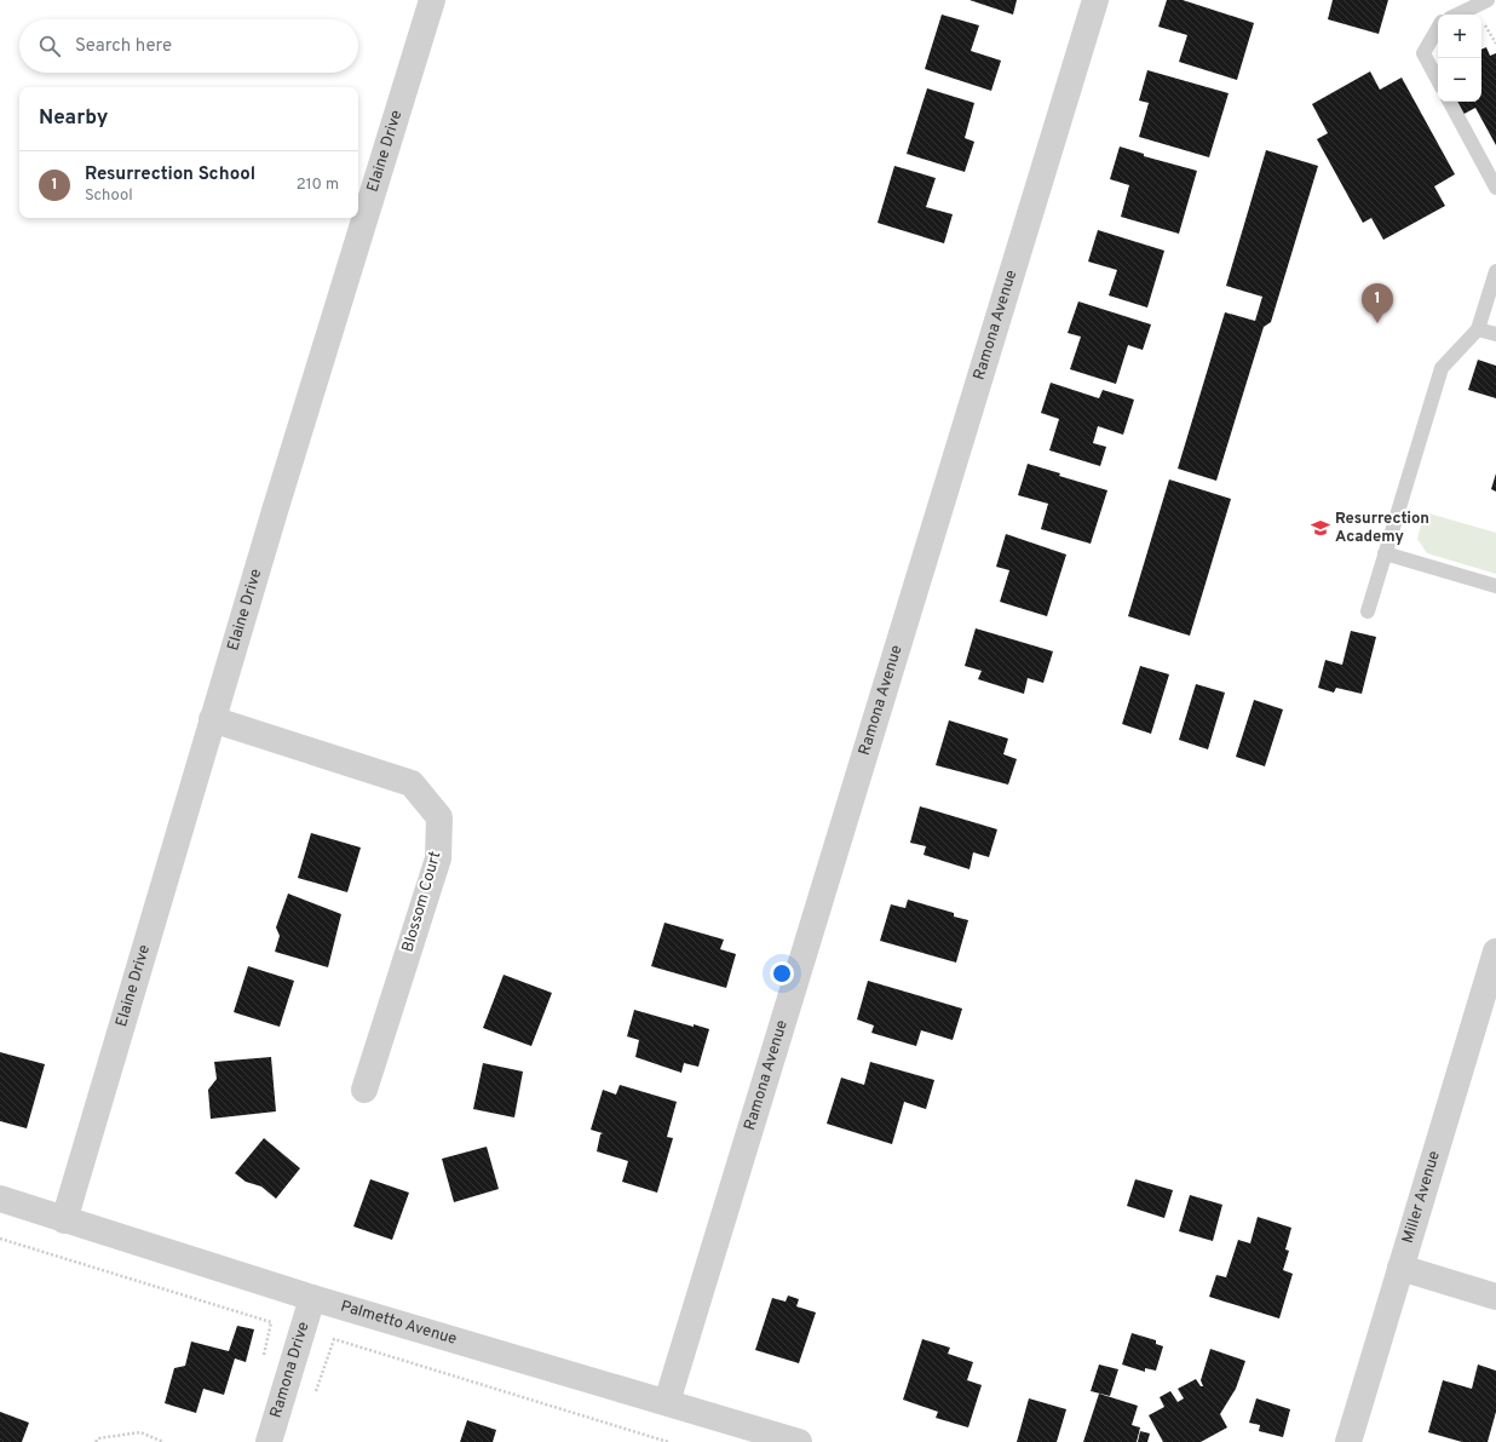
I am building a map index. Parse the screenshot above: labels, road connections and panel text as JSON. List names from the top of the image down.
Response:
{
  "streets": {
    "street": [
      "Elaine Drive",
      "Ramona Avenue",
      "Blossom Court",
      "Miller Avenue",
      "Palmetto Avenue",
      "Ramona Drive"
    ]
  },
  "crossings": [
    ["Elaine Drive", "Blossom Court"],
    ["Elaine Drive", "Palmetto Avenue"],
    ["Ramona Avenue", "Palmetto Avenue"],
    ["Palmetto Avenue", "Ramona Drive"]
  ],
  "places": {
    "school or university": ["Resurrection Academy"]
  },
  "page": {
    "map_buttons": ["+", "−"],
    "search": "Search here",
    "heading": "Nearby",
    "list": [
      {
        "mark": "1",
        "name": "Resurrection School",
        "note": "School",
        "value": "210 m"
      }
    ],
    "pins": "1"
  }
}
